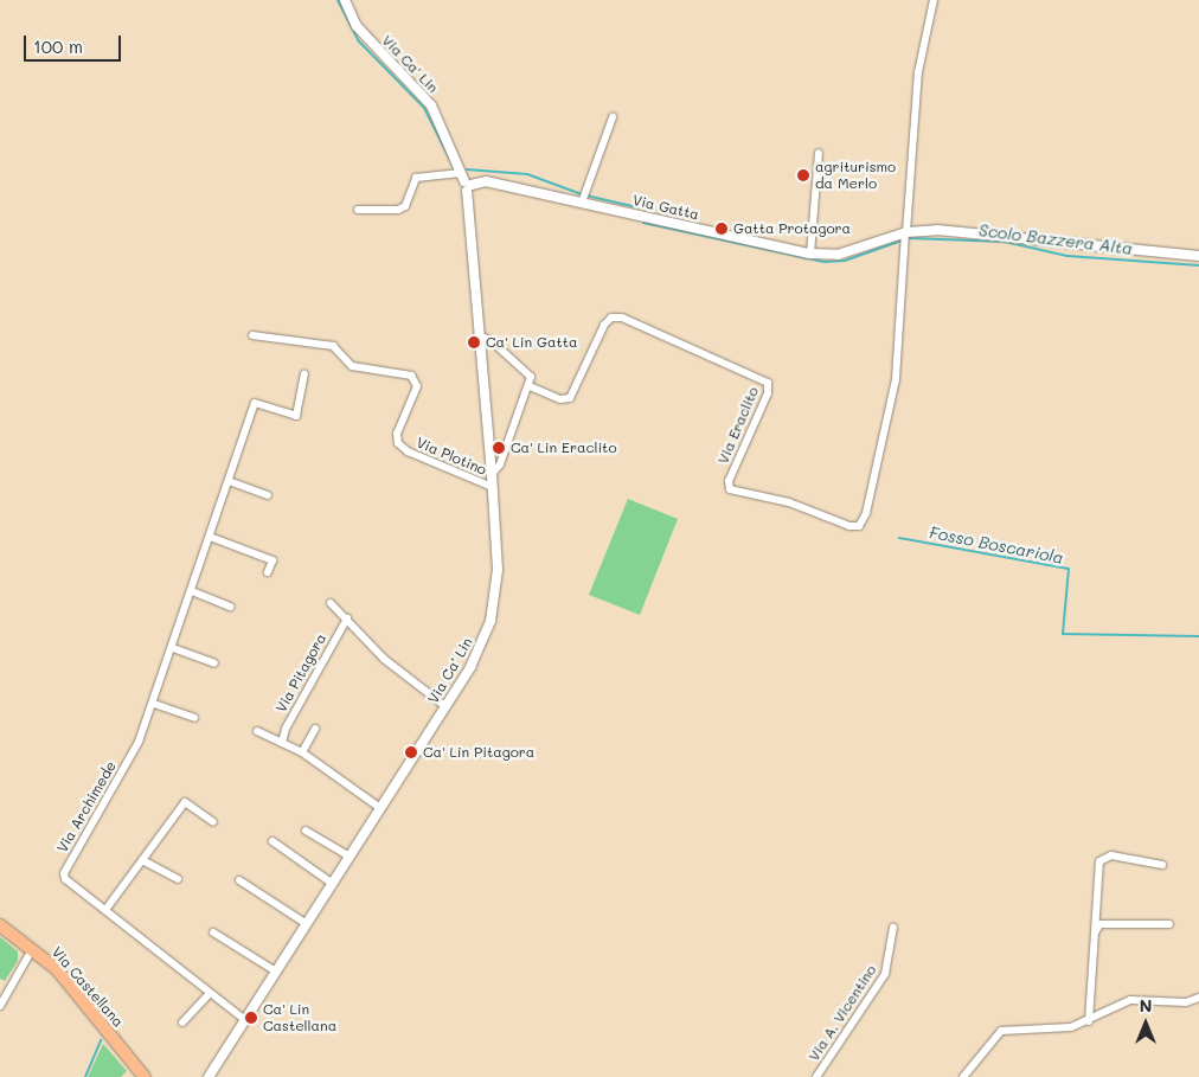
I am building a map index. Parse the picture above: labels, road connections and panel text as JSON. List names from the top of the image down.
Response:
{
  "streets": {
    "main road": ["Via Castellana"],
    "street": [
      "Via Ca' Lin",
      "Via Gatta",
      "Via Eraclito",
      "Via Plotino",
      "Via Pitagora",
      "Via Archimede",
      "Via A. Vicentino"
    ]
  },
  "crossings": [
    ["Via Ca' Lin", "Via Gatta"],
    ["Via Ca' Lin", "Via Eraclito"],
    ["Via Ca' Lin", "Via Plotino"],
    ["Via Ca' Lin", "Via Archimede"],
    ["Via Gatta", "Via Eraclito"]
  ],
  "water": ["Scolo Bazzera Alta", "Fosso Boscariola"],
  "places": [
    "agriturismo da Merlo",
    "Gatta Protagora",
    "Ca' Lin Gatta",
    "Ca' Lin Eraclito",
    "Ca' Lin Pitagora",
    "Ca' Lin Castellana"
  ],
  "scale_bar": "100 m",
  "north": "top"
}
